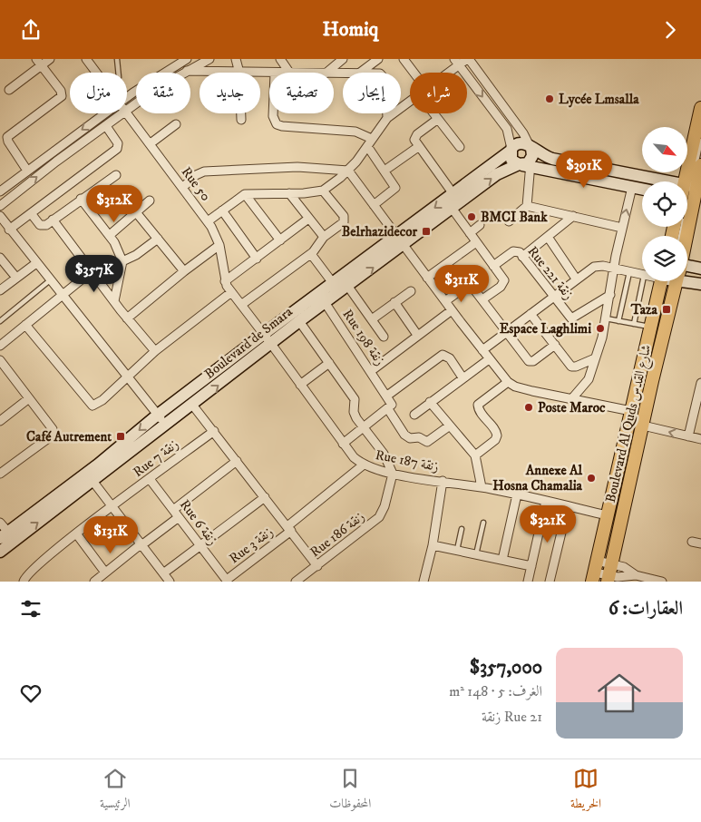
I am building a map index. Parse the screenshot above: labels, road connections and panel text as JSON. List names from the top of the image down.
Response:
{
  "streets": {
    "main road": ["Boulevard Al Quds شارع القدس"],
    "street": [
      "Rue 50",
      "Rue 221 زنقة",
      "Rue 198 زنقة",
      "Boulevard de Smara",
      "Rue 7 زنقة",
      "Rue 187 زنقة",
      "Rue 6 زنقة",
      "Rue 186 زنقة",
      "Rue 3 زنقة"
    ]
  },
  "crossings": [
    ["Rue 50", "Boulevard de Smara"],
    ["Rue 50", "Rue 187 زنقة"],
    ["Rue 198 زنقة", "Boulevard de Smara"],
    ["Boulevard de Smara", "Rue 187 زنقة"],
    ["Boulevard Al Quds شارع القدس", "Rue 187 زنقة"],
    ["Rue 7 زنقة", "Rue 6 زنقة"],
    ["Rue 187 زنقة", "Rue 186 زنقة"],
    ["Rue 187 زنقة", "Rue 3 زنقة"],
    ["Rue 6 زنقة", "Rue 3 زنقة"]
  ],
  "places": {
    "other": [
      "Lycée Lmsalla",
      "BMCI Bank",
      "Espace Laghlimi",
      "Poste Maroc",
      "Annexe Al Hosna Chamalia"
    ],
    "transit": ["Belrhazidecor", "Taza", "Café Autrement"]
  },
  "north": "bottom right",
  "page": {
    "header": "Homiq",
    "chip": [
      "شراء",
      "إيجار",
      "تصفية",
      "جديد",
      "شقة",
      "منزل"
    ],
    "price": [
      "$391K",
      "$312K",
      "$357K",
      "$311K",
      "$321K",
      "$131K"
    ],
    "heading": "العقارات: 6",
    "list": [
      {
        "name": "$357,000",
        "note": "الغرف: 5 · 148 m² · Rue 21 زنقة"
      }
    ],
    "tabs": ["الخريطة", "المحفوظات", "الرئيسية"]
  }
}
